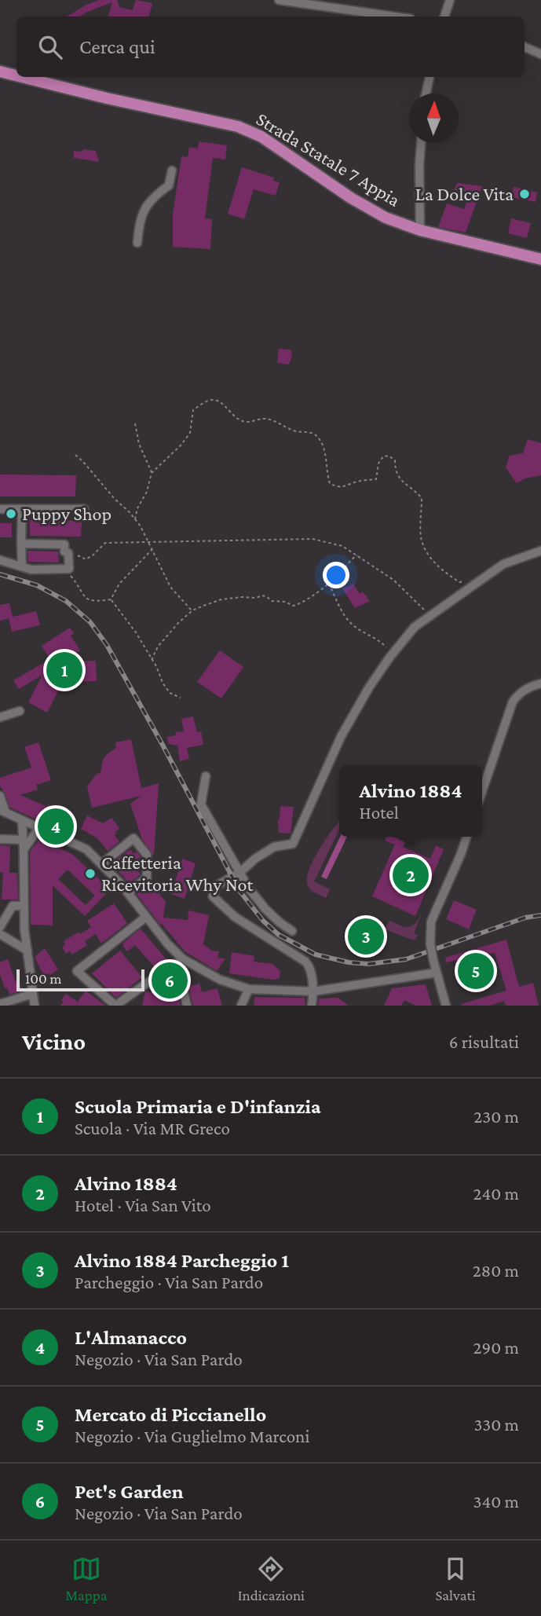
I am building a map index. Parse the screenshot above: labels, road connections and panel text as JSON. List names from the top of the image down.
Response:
{
  "streets": {
    "main road": ["Strada Statale 7 Appia"]
  },
  "places": ["La Dolce Vita", "Puppy Shop", "Caffetteria Ricevitoria Why Not"],
  "scale_bar": "100 m",
  "north": "top",
  "page": {
    "search": "Cerca qui",
    "pins": [
      "1",
      "4",
      "2",
      "3",
      "5",
      "6"
    ],
    "popup": ["Alvino 1884", "Hotel"],
    "scale": "100 m",
    "heading": ["Vicino", "6 risultati"],
    "list": [
      {
        "mark": "1",
        "name": "Scuola Primaria e D'infanzia",
        "note": "Scuola · Via MR Greco",
        "value": "230 m"
      },
      {
        "mark": "2",
        "name": "Alvino 1884",
        "note": "Hotel · Via San Vito",
        "value": "240 m"
      },
      {
        "mark": "3",
        "name": "Alvino 1884 Parcheggio 1",
        "note": "Parcheggio · Via San Pardo",
        "value": "280 m"
      },
      {
        "mark": "4",
        "name": "L'Almanacco",
        "note": "Negozio · Via San Pardo",
        "value": "290 m"
      },
      {
        "mark": "5",
        "name": "Mercato di Piccianello",
        "note": "Negozio · Via Guglielmo Marconi",
        "value": "330 m"
      },
      {
        "mark": "6",
        "name": "Pet's Garden",
        "note": "Negozio · Via San Pardo",
        "value": "340 m"
      }
    ],
    "nav": ["Mappa", "Indicazioni", "Salvati"]
  }
}
